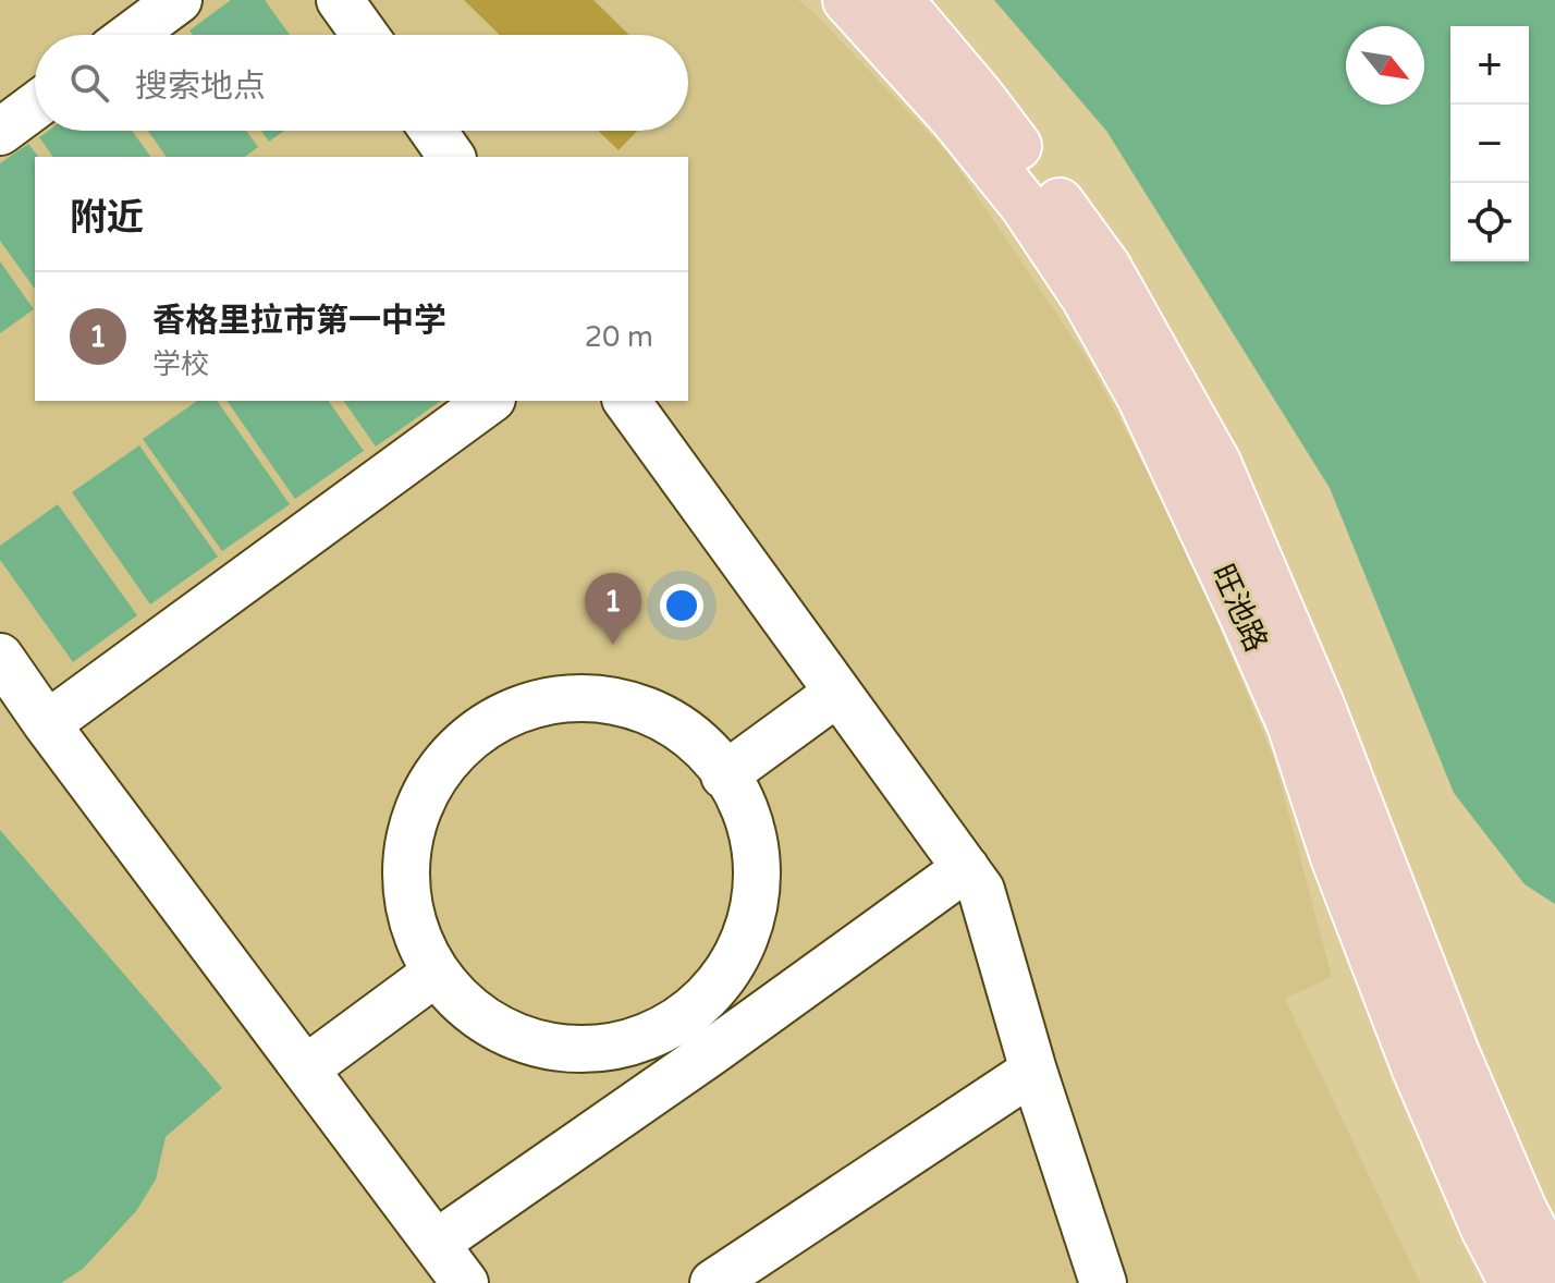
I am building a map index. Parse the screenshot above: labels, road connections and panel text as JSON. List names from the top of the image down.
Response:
{
  "streets": {
    "highway": ["旺池路"]
  },
  "north": "bottom right",
  "page": {
    "map_buttons": ["+", "−"],
    "search": "搜索地点",
    "heading": "附近",
    "list": [
      {
        "mark": "1",
        "name": "香格里拉市第一中学",
        "note": "学校",
        "value": "20 m"
      }
    ],
    "pins": "1"
  }
}
